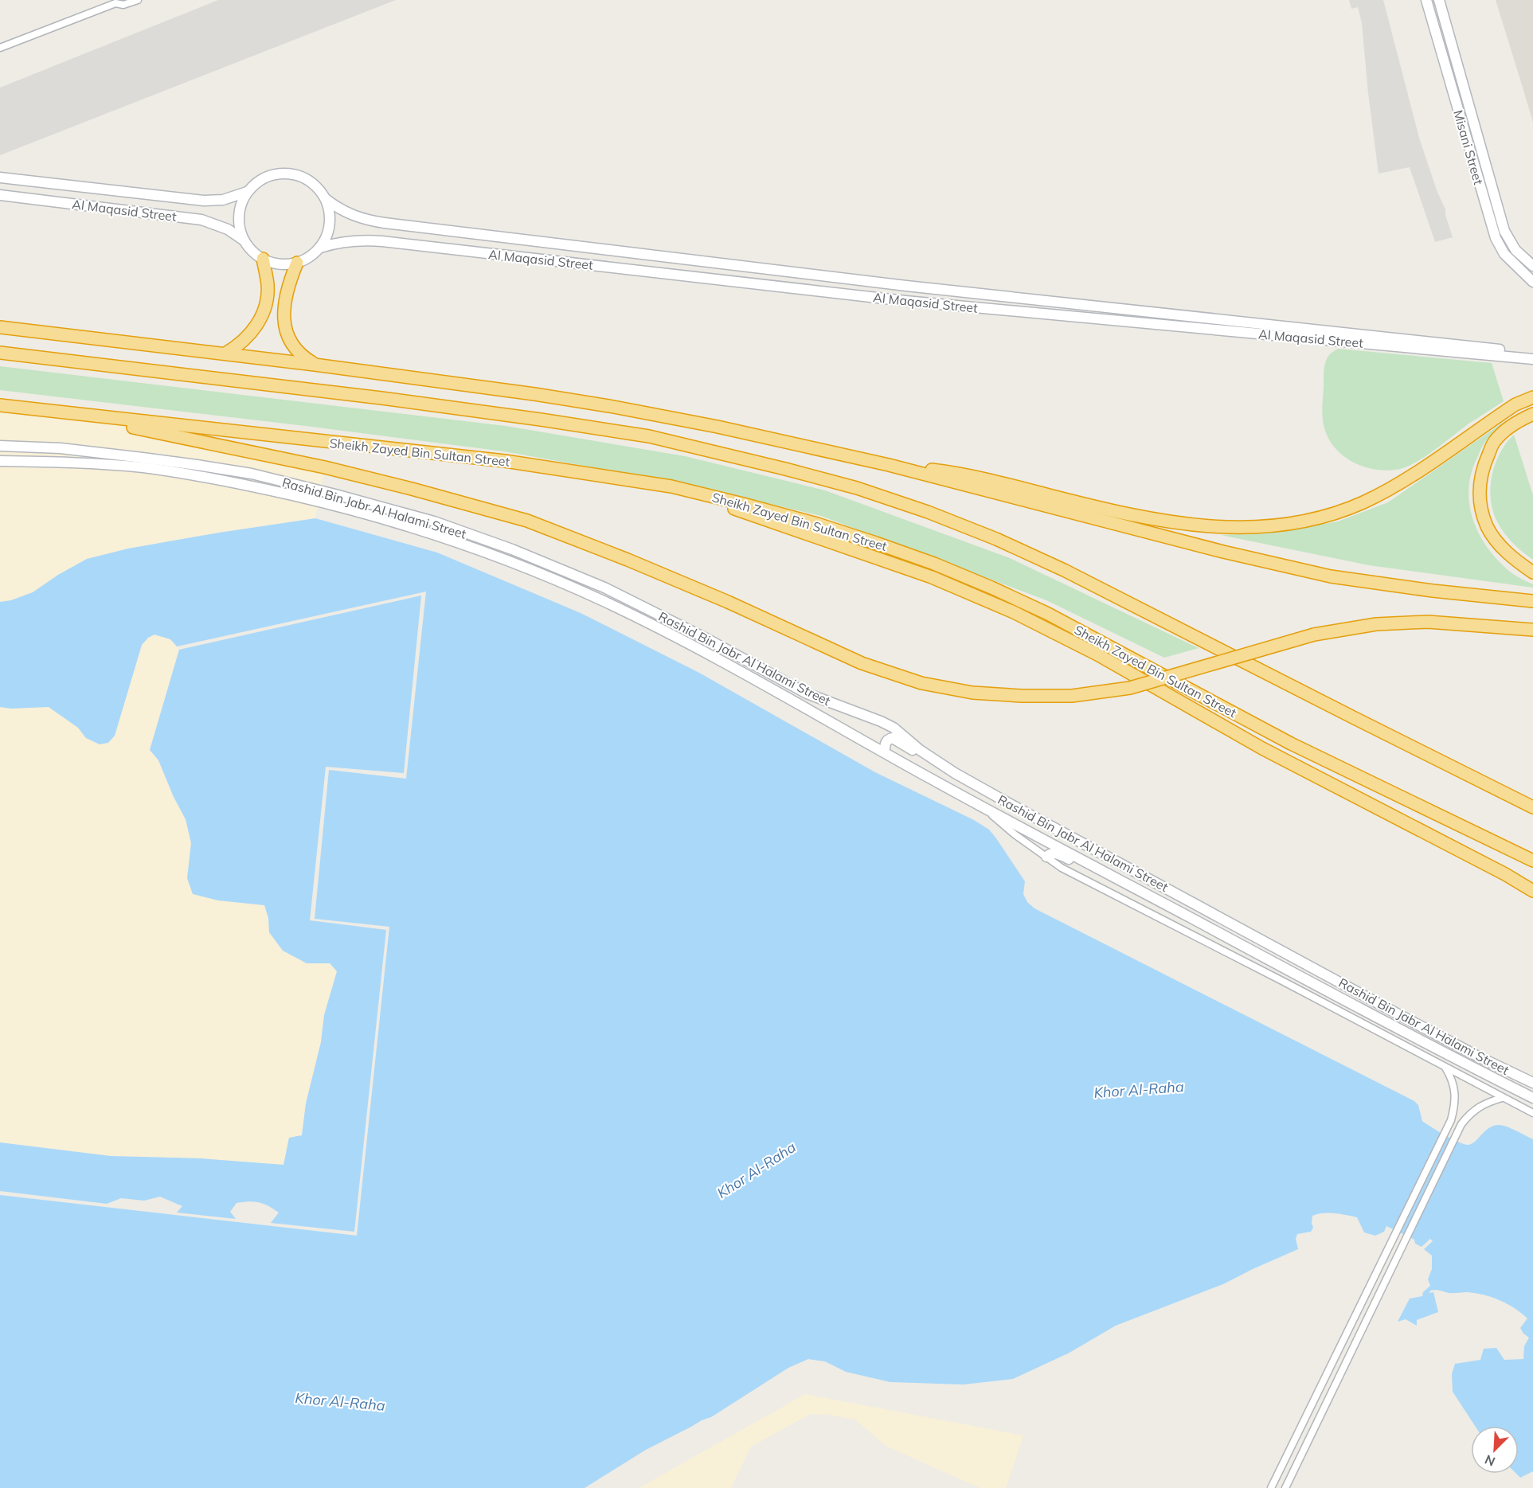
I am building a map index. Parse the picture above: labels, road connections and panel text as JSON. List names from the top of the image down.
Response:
{
  "streets": {
    "highway": ["Sheikh Zayed Bin Sultan Street"],
    "street": ["Misani Street", "Al Maqasid Street", "Rashid Bin Jabr Al Halami Street"]
  },
  "water": ["Khor Al-Raha"],
  "north": "bottom left"
}
